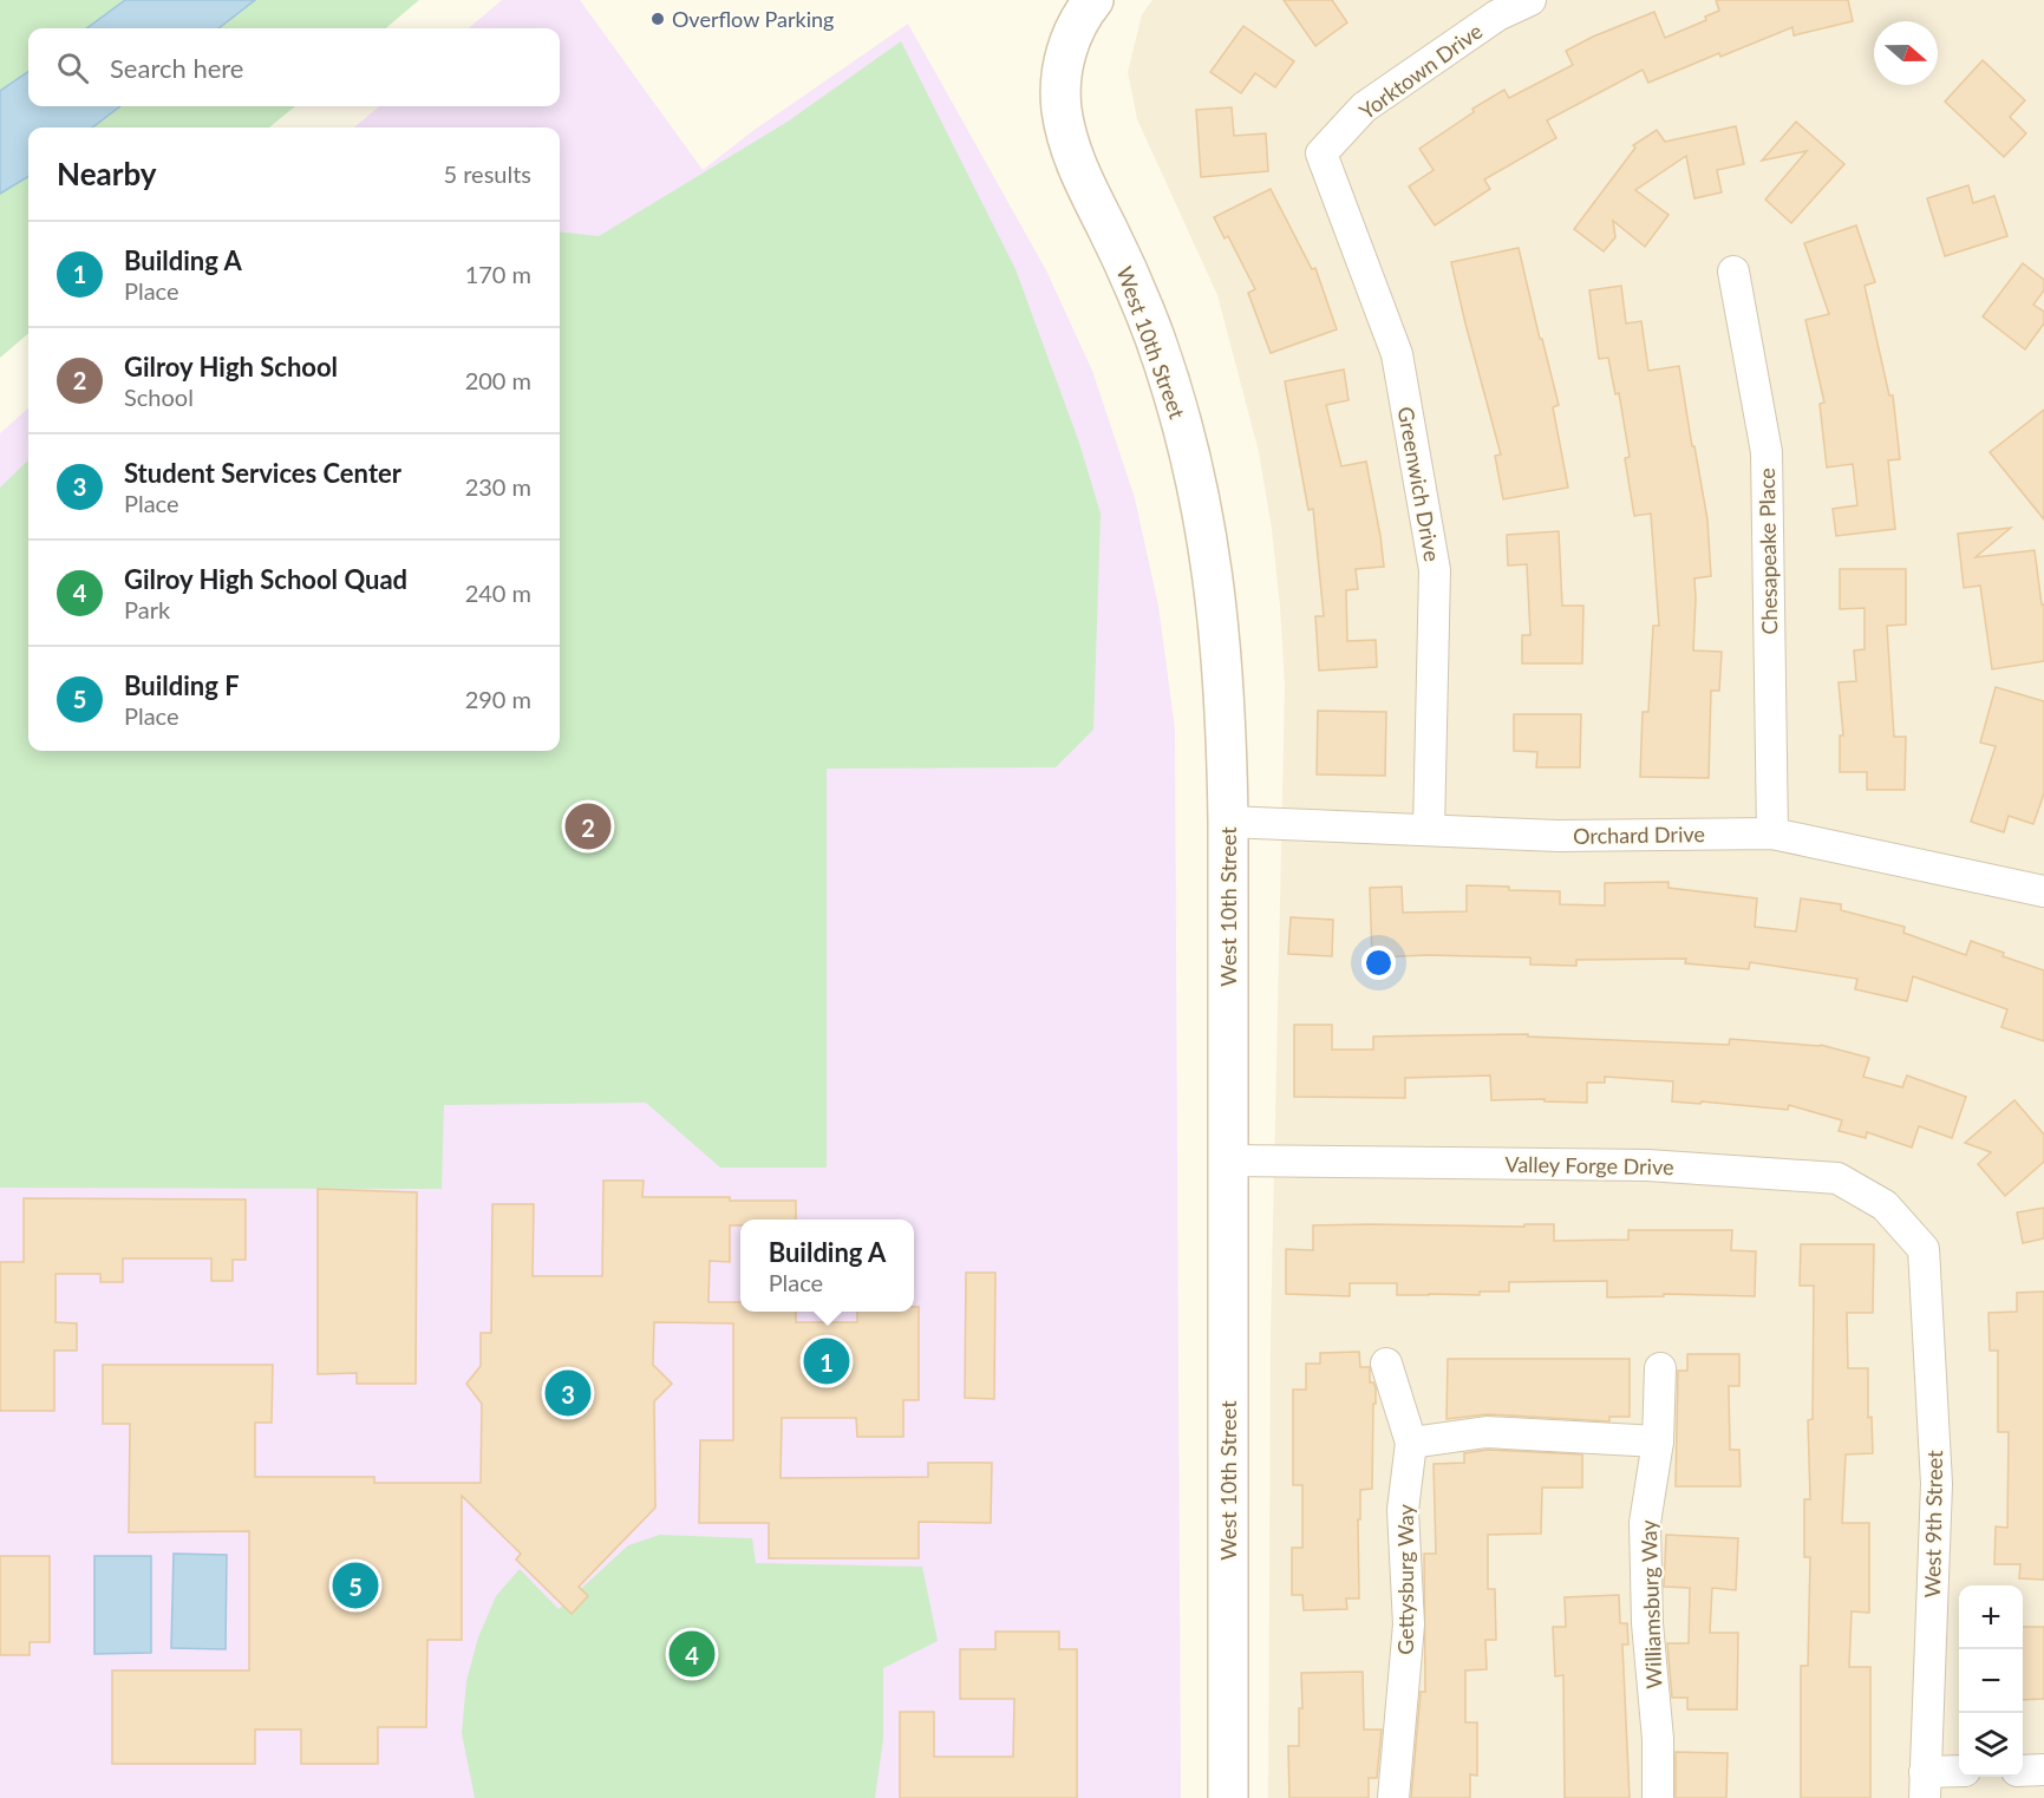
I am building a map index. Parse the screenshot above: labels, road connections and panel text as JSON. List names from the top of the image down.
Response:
{
  "streets": {
    "street": [
      "Yorktown Drive",
      "West 10th Street",
      "Greenwich Drive",
      "Chesapeake Place",
      "Orchard Drive",
      "Valley Forge Drive",
      "West 9th Street",
      "Gettysburg Way",
      "Williamsburg Way"
    ]
  },
  "crossings": [
    ["Yorktown Drive", "Greenwich Drive"],
    ["West 10th Street", "Orchard Drive"],
    ["West 10th Street", "Valley Forge Drive"],
    ["Greenwich Drive", "Orchard Drive"],
    ["Chesapeake Place", "Orchard Drive"],
    ["Valley Forge Drive", "West 9th Street"]
  ],
  "places": ["Overflow Parking"],
  "north": "right",
  "page": {
    "search": "Search here",
    "heading": ["Nearby", "5 results"],
    "list": [
      {
        "mark": "1",
        "name": "Building A",
        "note": "Place",
        "value": "170 m"
      },
      {
        "mark": "2",
        "name": "Gilroy High School",
        "note": "School",
        "value": "200 m"
      },
      {
        "mark": "3",
        "name": "Student Services Center",
        "note": "Place",
        "value": "230 m"
      },
      {
        "mark": "4",
        "name": "Gilroy High School Quad",
        "note": "Park",
        "value": "240 m"
      },
      {
        "mark": "5",
        "name": "Building F",
        "note": "Place",
        "value": "290 m"
      }
    ],
    "pins": [
      "2",
      "1",
      "3",
      "5",
      "4"
    ],
    "popup": ["Building A", "Place"],
    "map_buttons": ["+", "−"]
  }
}
